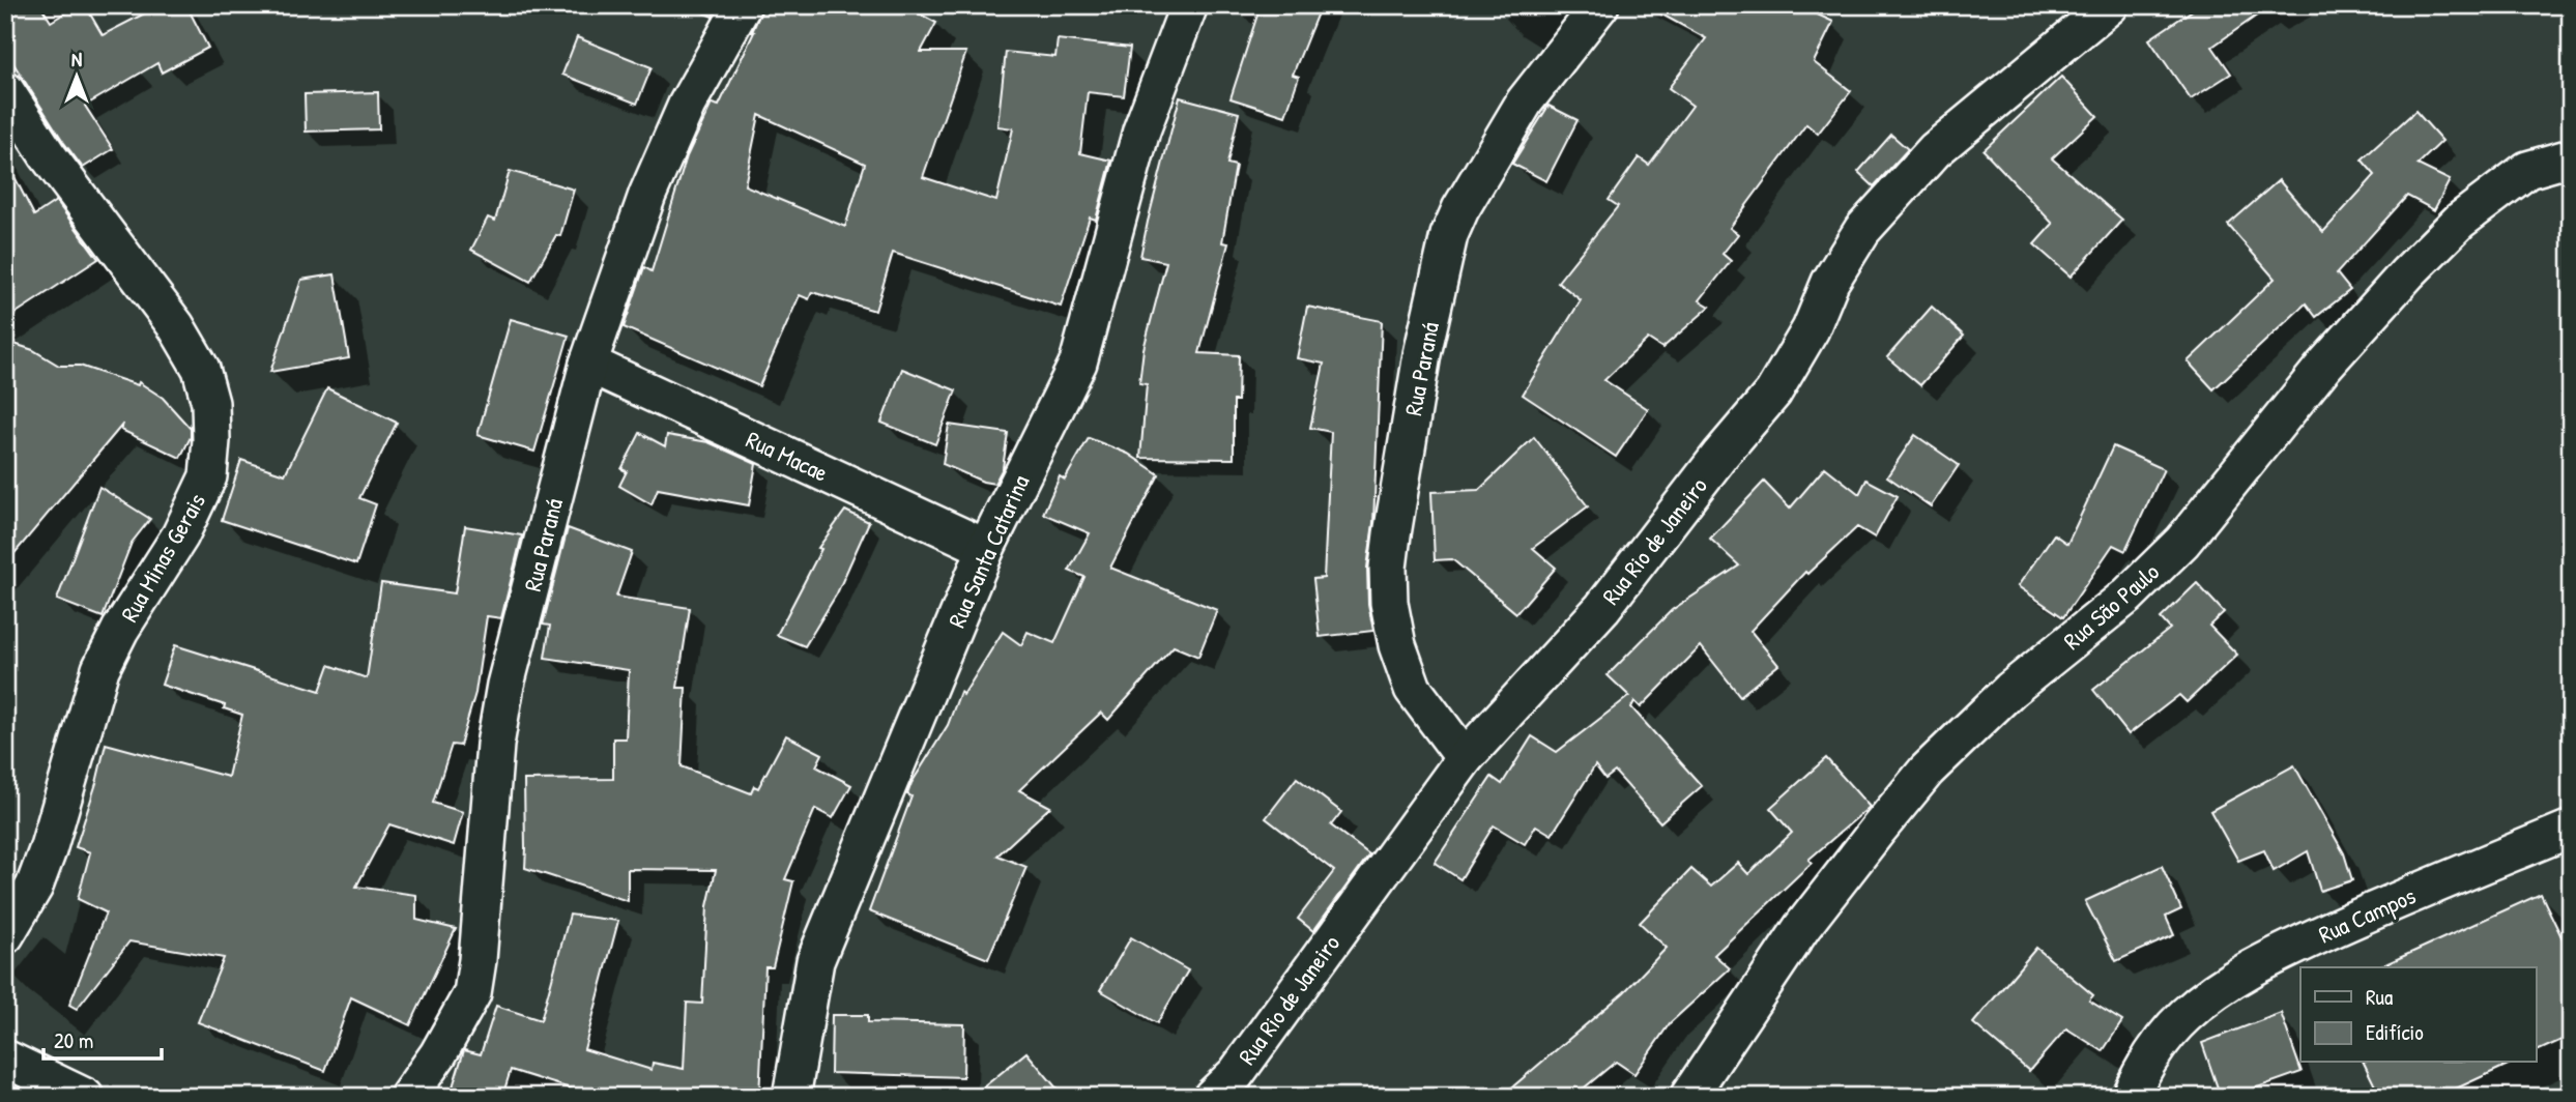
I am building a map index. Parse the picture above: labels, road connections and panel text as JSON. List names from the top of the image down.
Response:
{
  "streets": {
    "street": [
      "Rua Paraná",
      "Rua Macae",
      "Rua Rio de Janeiro",
      "Rua Santa Catarina",
      "Rua Minas Gerais",
      "Rua São Paulo",
      "Rua Campos"
    ]
  },
  "crossings": [
    ["Rua Paraná", "Rua Macae"],
    ["Rua Paraná", "Rua Rio de Janeiro"],
    ["Rua Macae", "Rua Santa Catarina"]
  ],
  "legend": ["Rua", "Edifício"],
  "scale_bar": "20 m",
  "north": "top"
}
